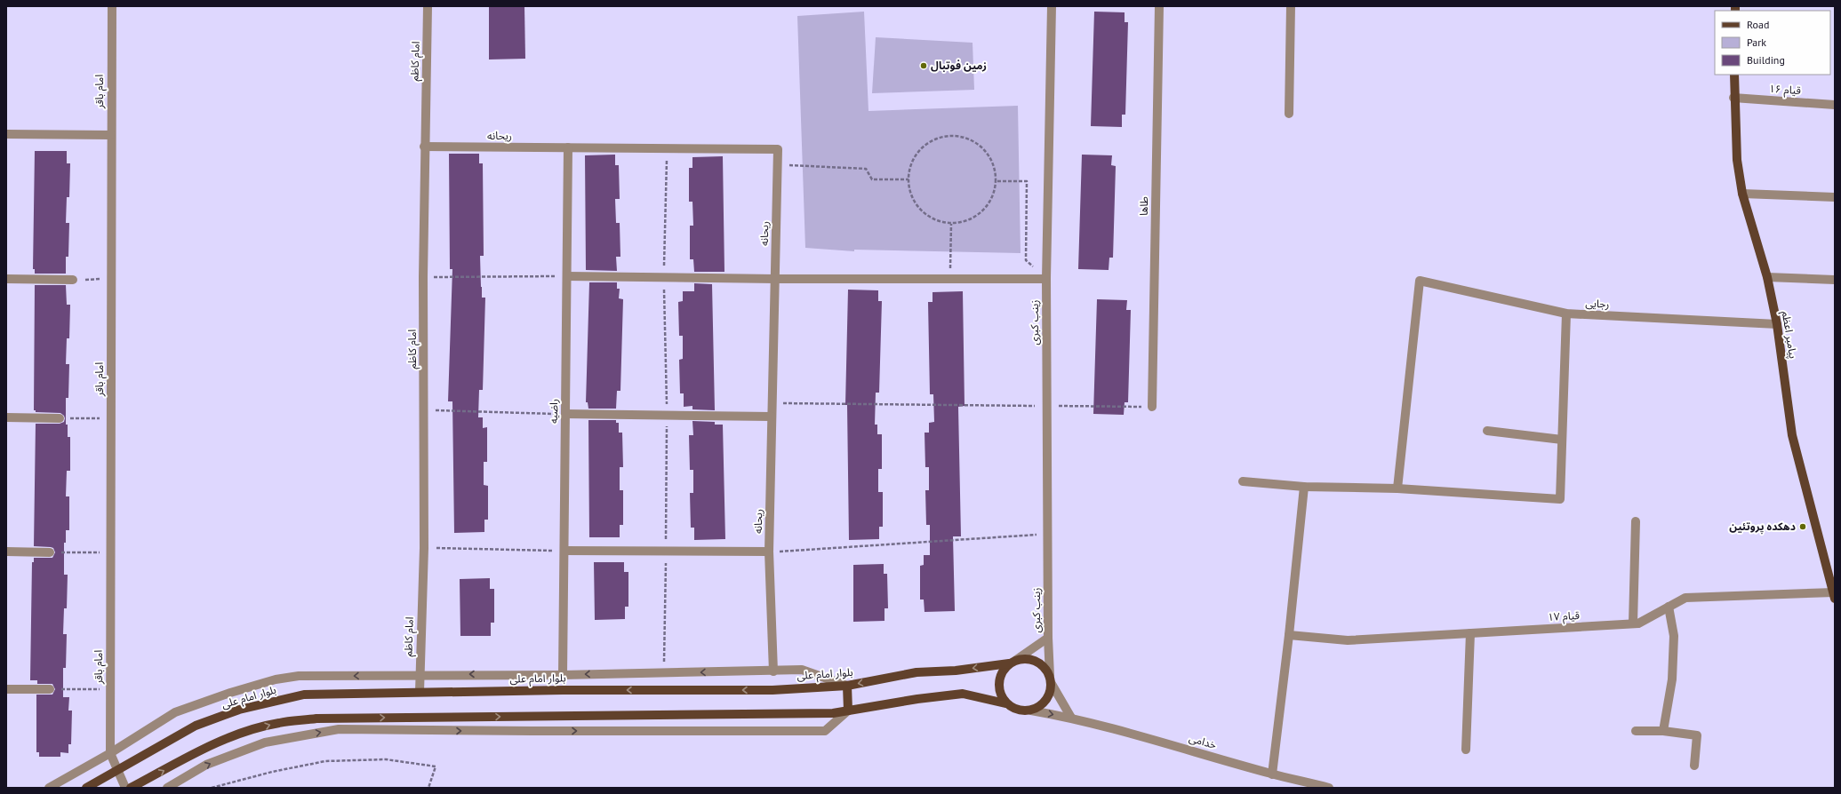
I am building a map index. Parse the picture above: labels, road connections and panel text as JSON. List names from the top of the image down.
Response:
{
  "streets": {
    "main road": ["پیامبر اعظم", "بلوار امام علی"],
    "street": [
      "امام کاظم",
      "قیام ۱۶",
      "امام باقر",
      "ریحانه",
      "طاها",
      "رجایی",
      "زینب کبری",
      "راضیه",
      "قیام ۱۷",
      "خدامی"
    ]
  },
  "crossings": [
    ["امام کاظم", "ریحانه"],
    ["امام کاظم", "بلوار امام علی"],
    ["قیام ۱۶", "پیامبر اعظم"],
    ["ریحانه", "راضیه"],
    ["رجایی", "پیامبر اعظم"],
    ["زینب کبری", "بلوار امام علی"],
    ["زینب کبری", "خدامی"],
    ["پیامبر اعظم", "قیام ۱۷"],
    ["بلوار امام علی", "خدامی"]
  ],
  "places": ["زمین فوتبال", "دهکده پروتئین"],
  "legend": ["Road", "Park", "Building"]
}
